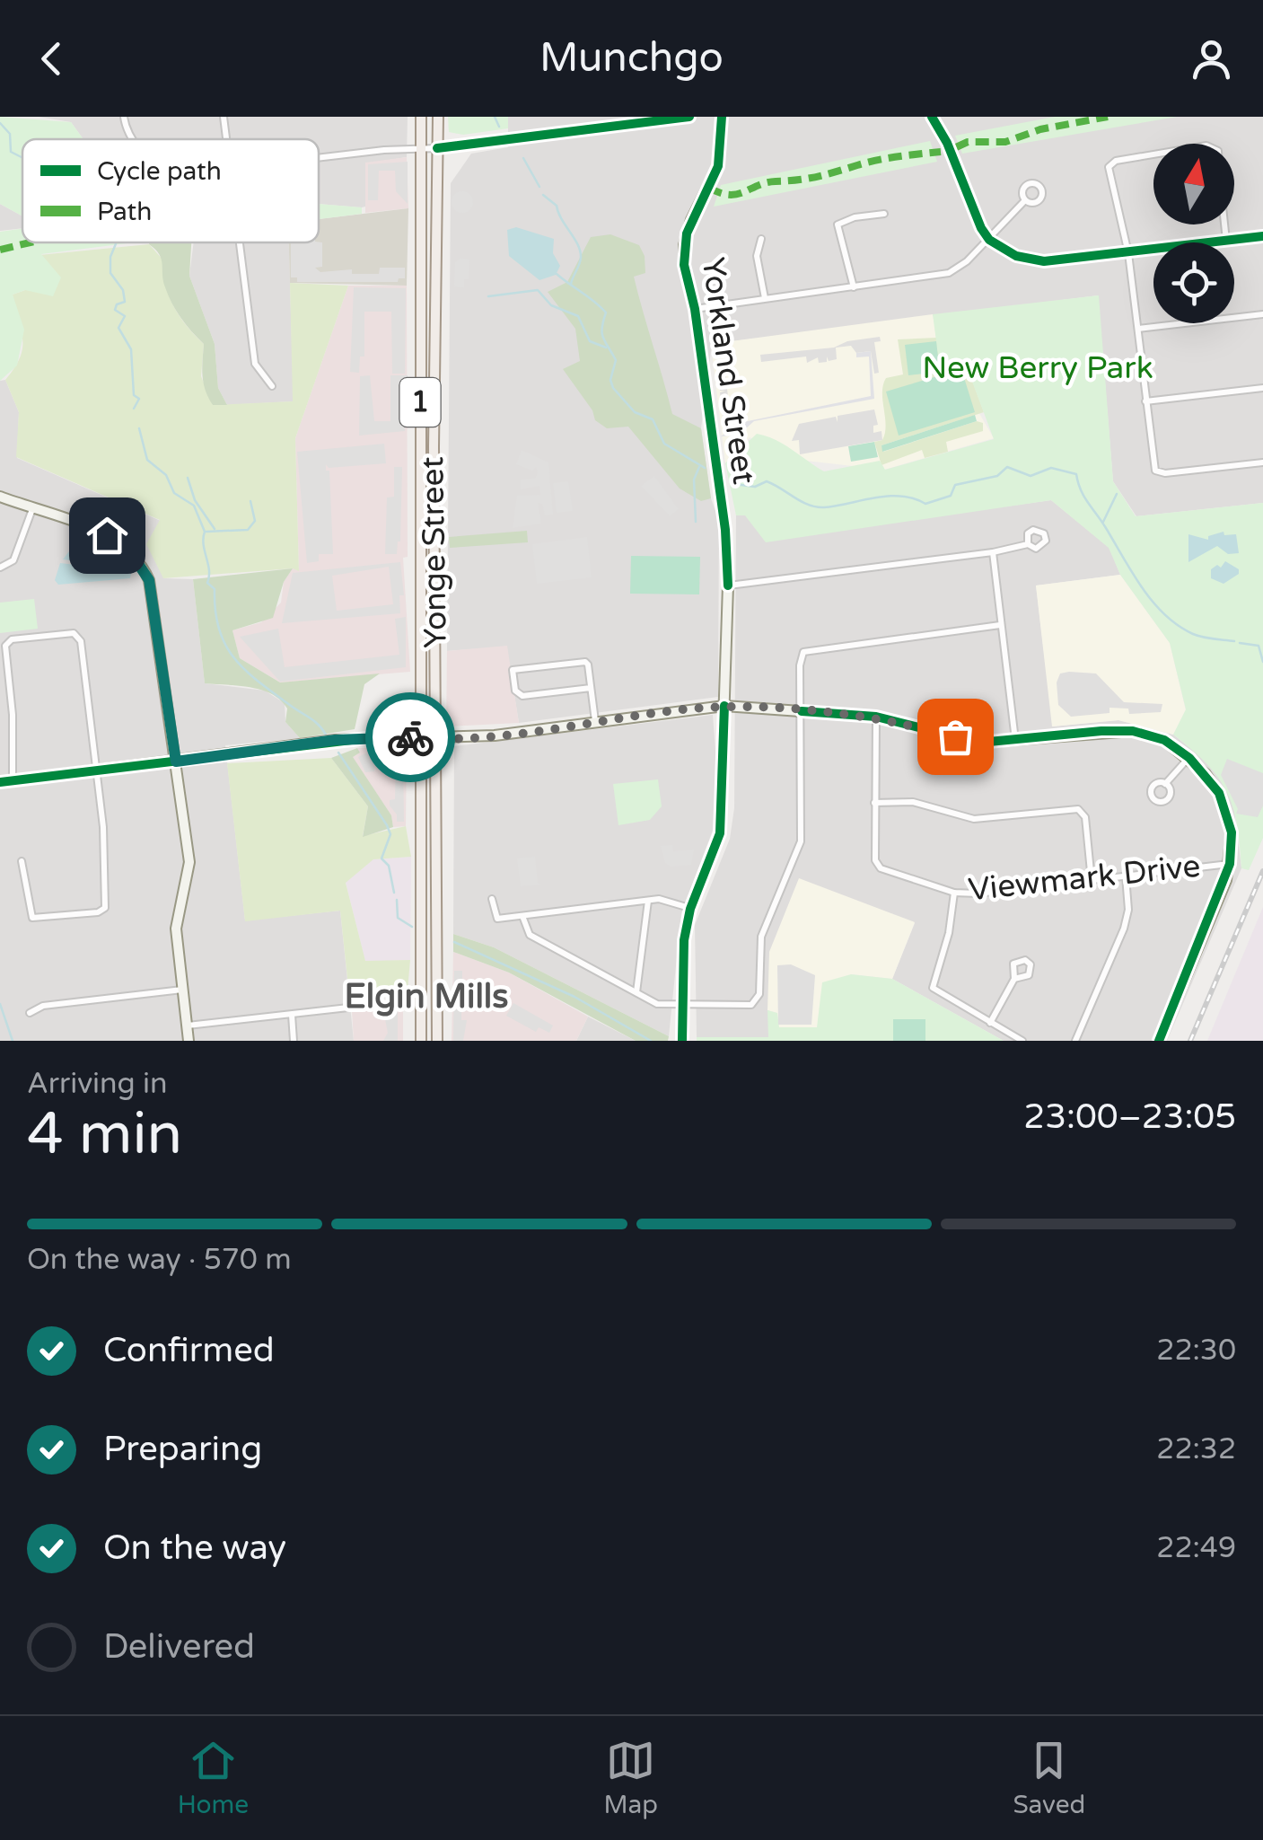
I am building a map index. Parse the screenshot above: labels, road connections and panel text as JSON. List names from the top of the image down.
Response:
{
  "streets": {
    "main road": ["1", "Yonge Street"],
    "street": ["Yorkland Street", "Viewmark Drive"]
  },
  "districts": ["Elgin Mills"],
  "parks": ["New Berry Park"],
  "legend": ["Cycle path", "Path"],
  "north": "top",
  "page": {
    "header": "Munchgo",
    "heading": ["4 min", "Arriving in", "23:00–23:05"],
    "bar": "On the way · 570 m",
    "list": [
      ["Confirmed", "22:30"],
      ["Preparing", "22:32"],
      ["On the way", "22:49"],
      "Delivered"
    ],
    "tabs": ["Home", "Map", "Saved"]
  }
}
